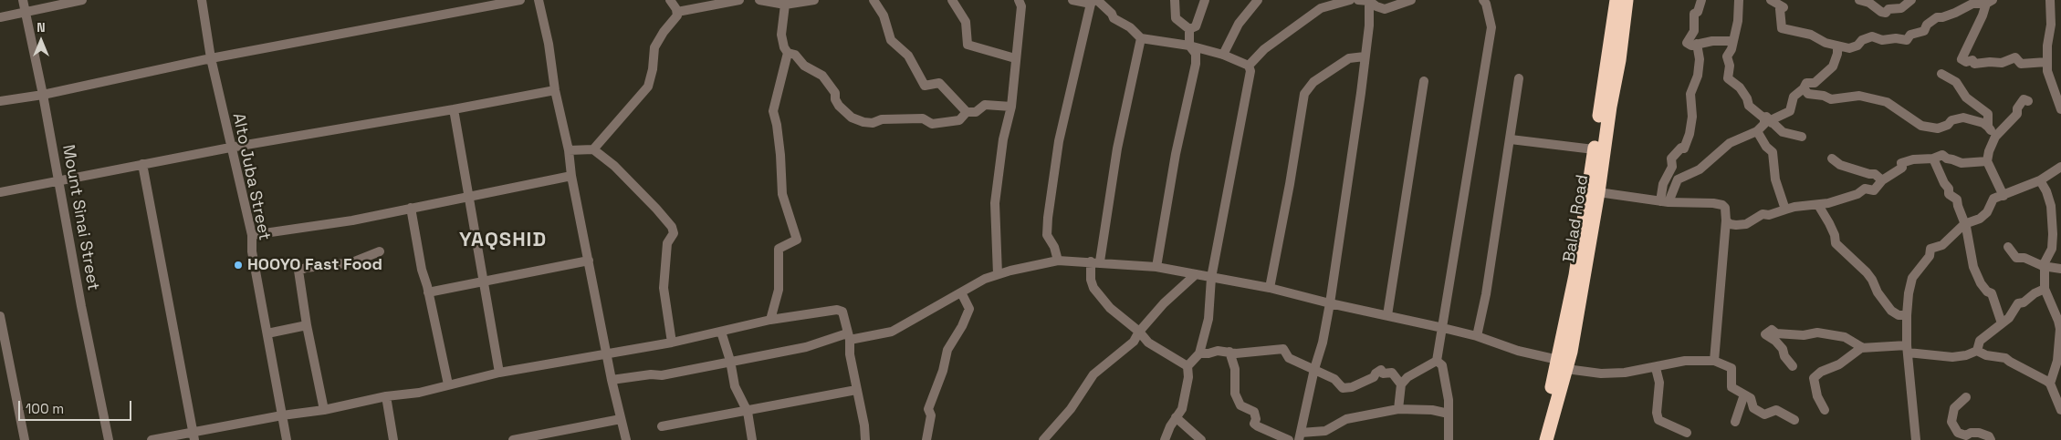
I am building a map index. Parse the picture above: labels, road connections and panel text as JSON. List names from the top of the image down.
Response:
{
  "streets": {
    "highway": ["Balad Road"],
    "street": ["Alto Juba Street", "Mount Sinai Street"]
  },
  "districts": ["YAQSHID"],
  "places": ["HOOYO Fast Food"],
  "scale_bar": "100 m",
  "north": "top"
}
